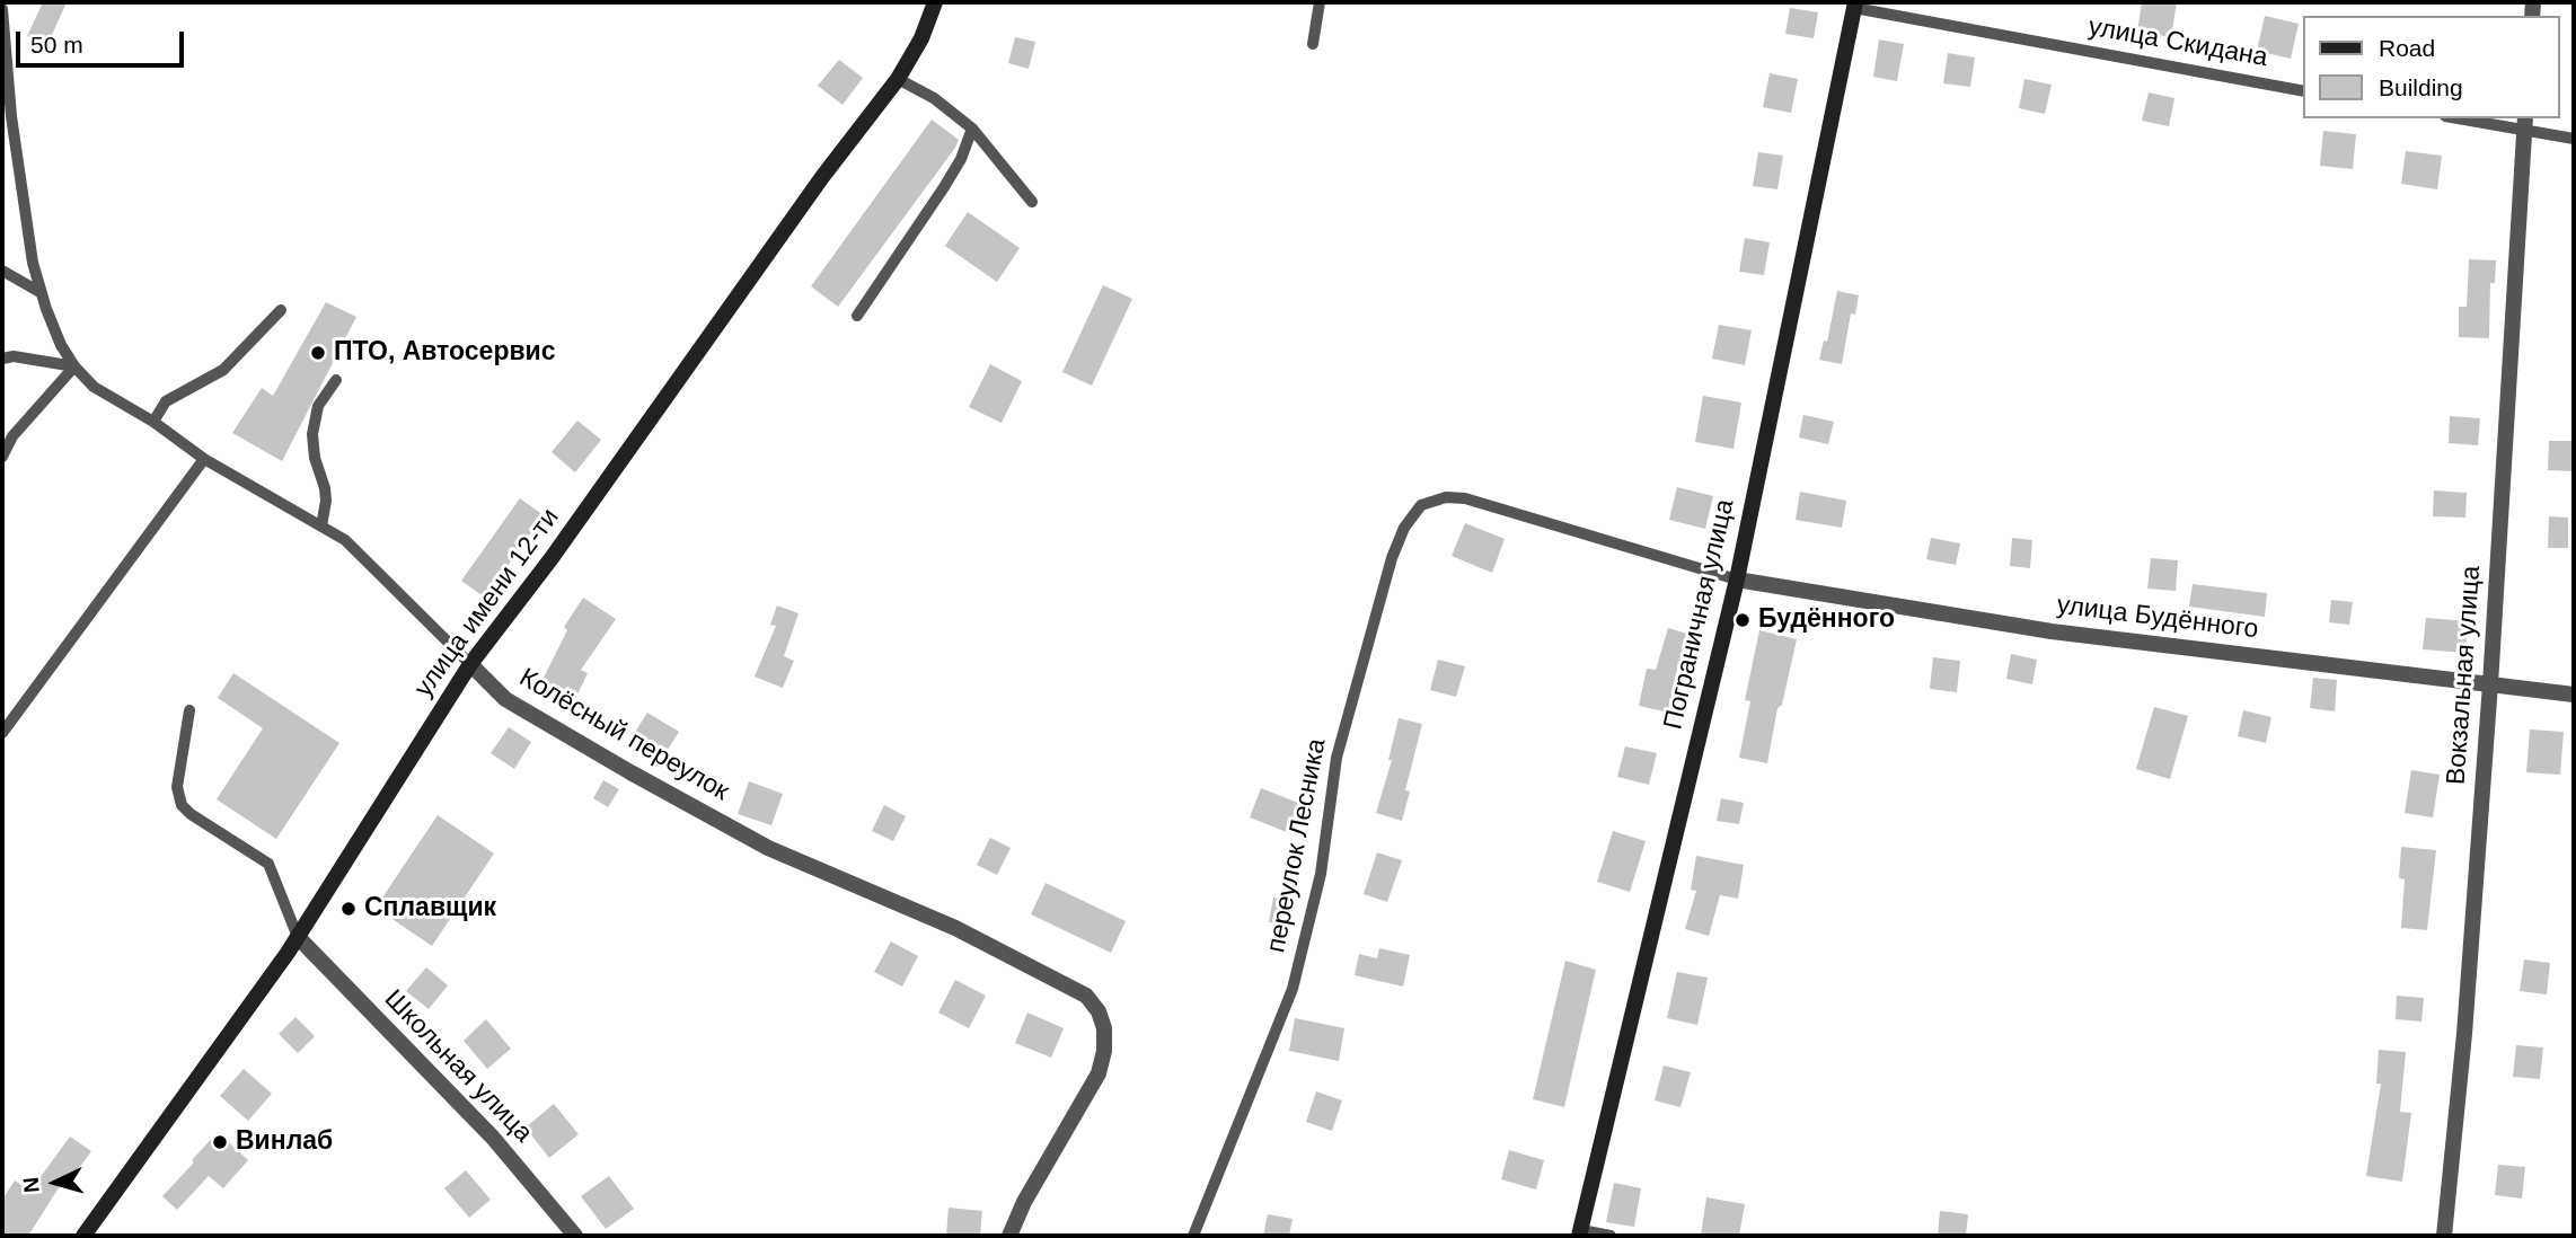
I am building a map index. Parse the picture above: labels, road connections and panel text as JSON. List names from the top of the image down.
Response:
{
  "streets": {
    "main road": ["улица имени 12-ти", "Пограничная улица"],
    "street": [
      "улица Будённого",
      "Вокзальная улица",
      "Колёсный переулок",
      "Школьная улица"
    ],
    "lane": ["улица Скидана", "переулок Лесника"]
  },
  "crossings": [
    ["улица Скидана", "Пограничная улица"],
    ["улица имени 12-ти", "Колёсный переулок"],
    ["улица имени 12-ти", "Школьная улица"],
    ["Пограничная улица", "улица Будённого"],
    ["Пограничная улица", "переулок Лесника"],
    ["улица Будённого", "Вокзальная улица"],
    ["улица Будённого", "переулок Лесника"]
  ],
  "places": [
    "ПТО, Автосервис",
    "Будённого",
    "Сплавщик",
    "Винлаб"
  ],
  "legend": ["Road", "Building"],
  "scale_bar": "50 m",
  "north": "left"
}
